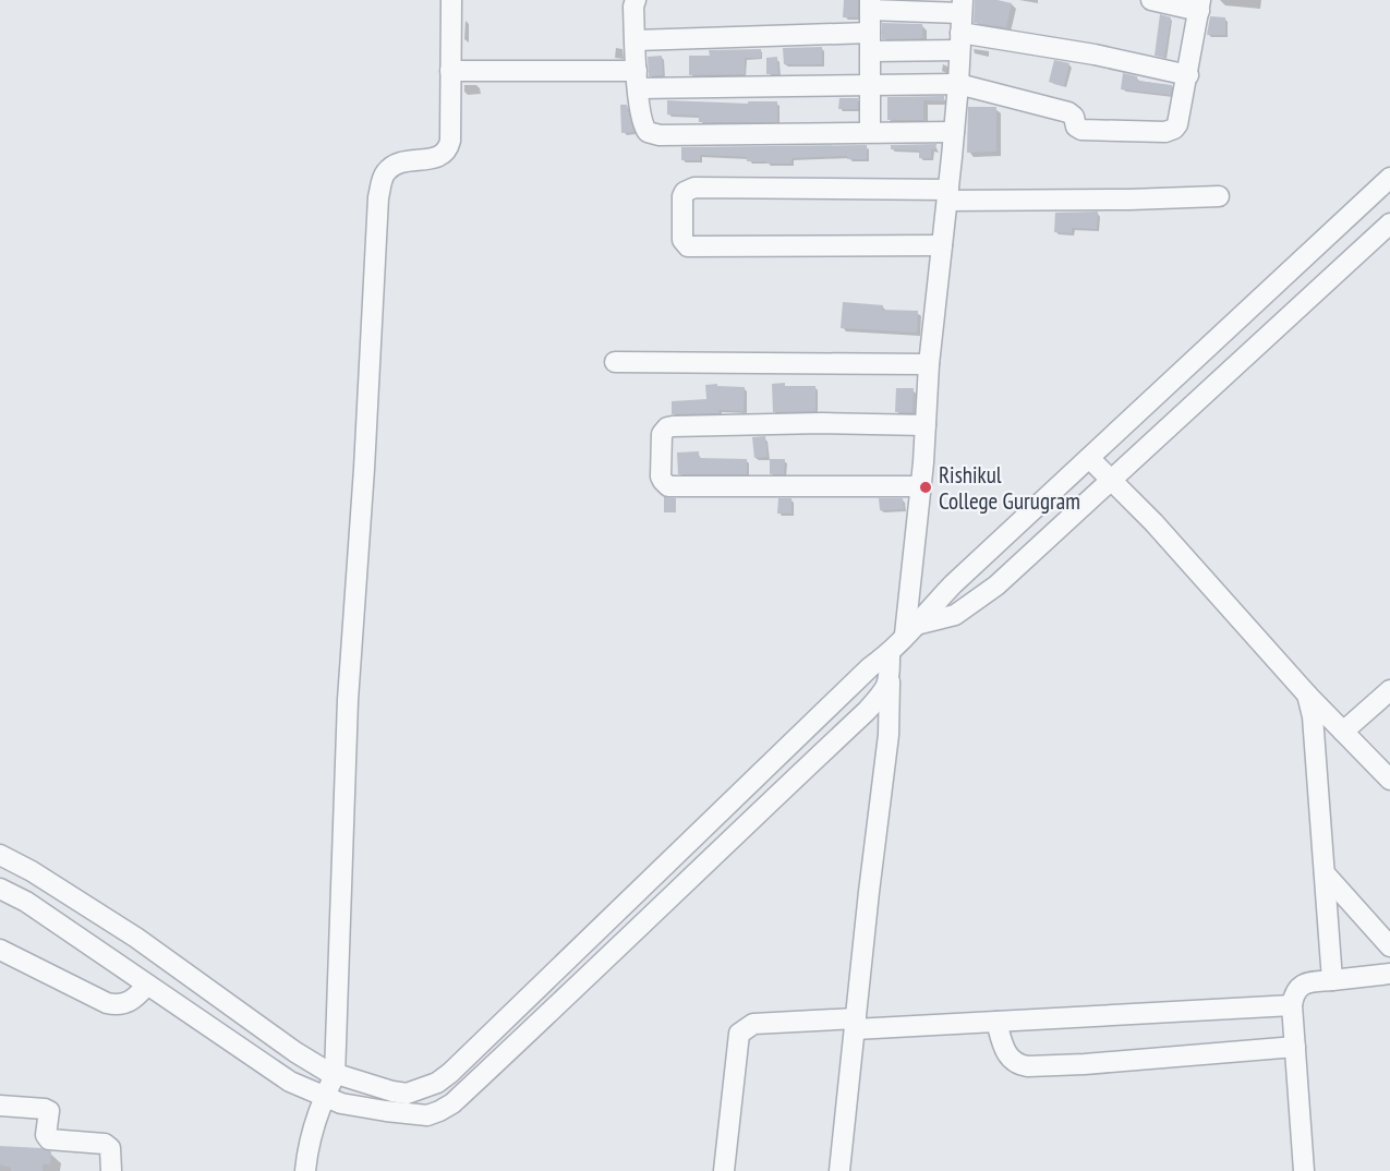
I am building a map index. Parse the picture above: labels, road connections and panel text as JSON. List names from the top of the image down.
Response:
{
  "places": ["Rishikul College Gurugram"]
}
